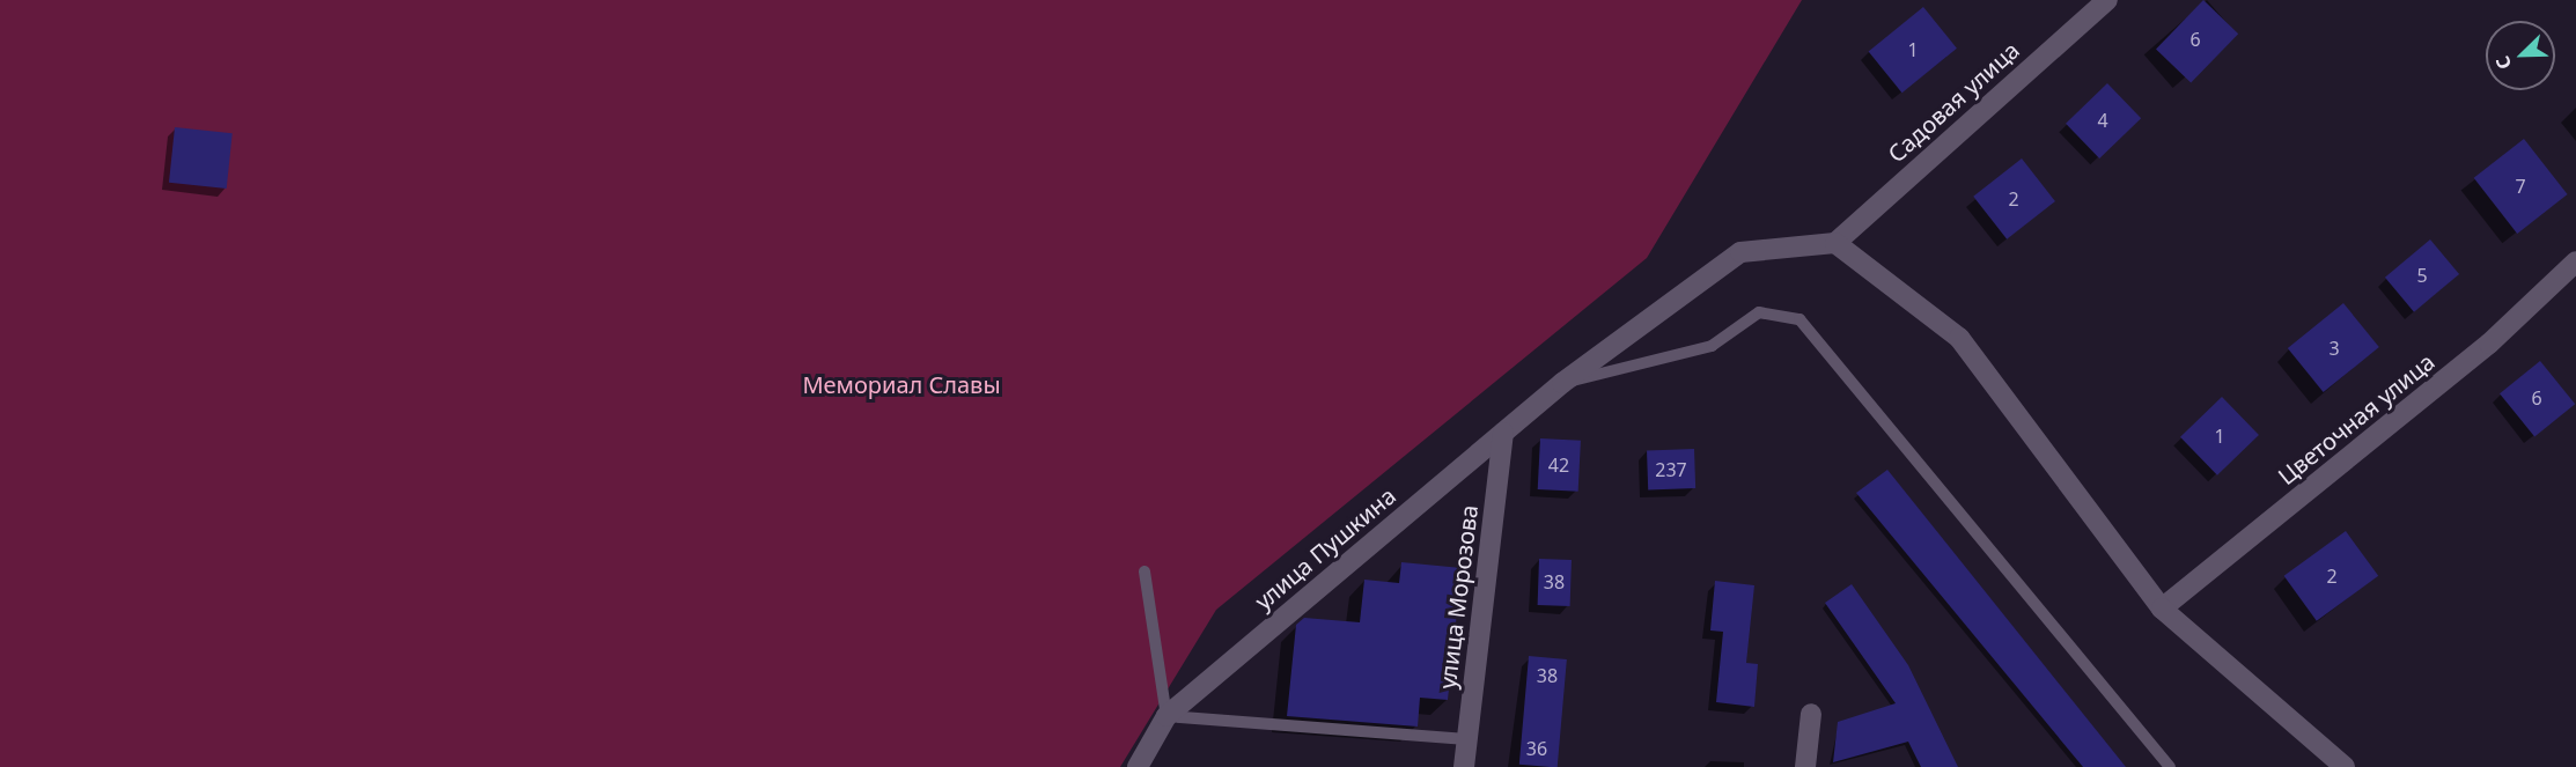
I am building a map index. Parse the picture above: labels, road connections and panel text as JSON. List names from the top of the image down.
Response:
{
  "streets": {
    "street": [
      "Садовая улица",
      "Цветочная улица",
      "улица Пушкина",
      "улица Морозова"
    ]
  },
  "crossings": [
    ["Садовая улица", "улица Пушкина"],
    ["улица Пушкина", "улица Морозова"]
  ],
  "parks": ["Мемориал Славы"],
  "house_numbers": [
    "6",
    "1",
    "4",
    "7",
    "2",
    "5",
    "3",
    "6",
    "1",
    "42",
    "237",
    "2",
    "38",
    "38",
    "36"
  ],
  "north": "bottom left"
}
